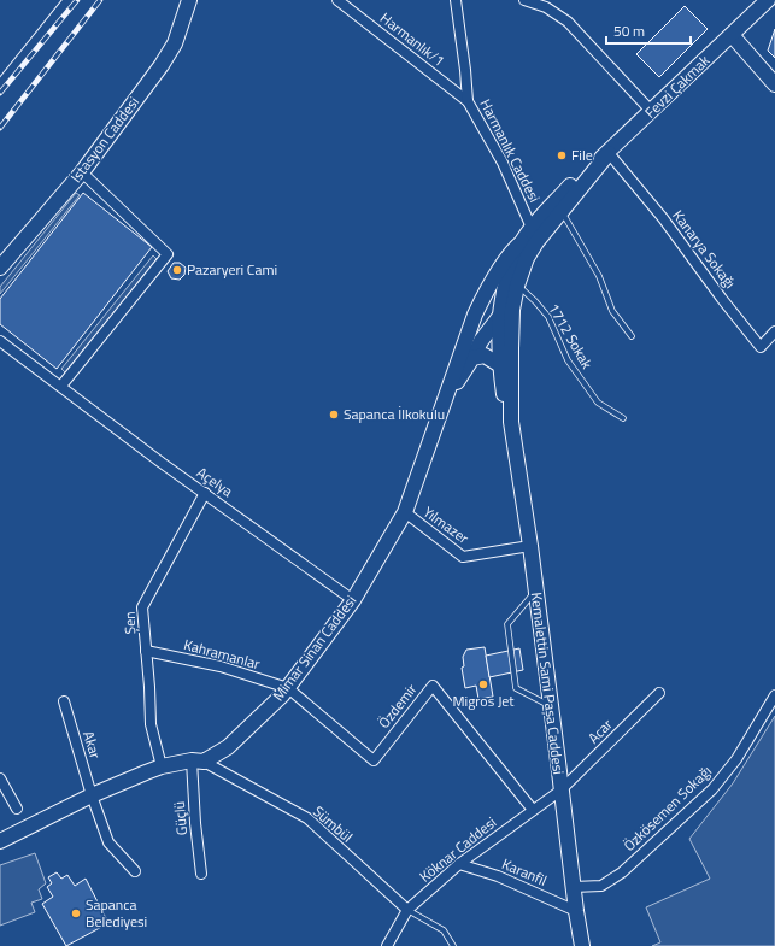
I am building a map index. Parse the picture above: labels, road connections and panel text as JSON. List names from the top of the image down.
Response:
{
  "streets": {
    "main road": [
      "Fevzi Çakmak",
      "İstasyon Caddesi",
      "Mimar Sinan Caddesi",
      "Kemalettin Sami Paşa Caddesi"
    ],
    "street": [
      "Harmanlık/1",
      "Harmanlık Caddesi",
      "Kanarya Sokağı",
      "Açelya",
      "Yılmazer",
      "Şen",
      "Kahramanlar",
      "Özdemir",
      "Acar",
      "Akar",
      "Özkösemen Sokağı",
      "Güçlü",
      "Sümbül",
      "Köknar Caddesi",
      "Karanfil"
    ],
    "lane": ["1712 Sokak"]
  },
  "crossings": [
    ["Harmanlık/1", "Harmanlık Caddesi"],
    ["Fevzi Çakmak", "Kanarya Sokağı"],
    ["Fevzi Çakmak", "Kemalettin Sami Paşa Caddesi"],
    ["Harmanlık Caddesi", "Kemalettin Sami Paşa Caddesi"],
    ["Kanarya Sokağı", "Kemalettin Sami Paşa Caddesi"],
    ["1712 Sokak", "Kemalettin Sami Paşa Caddesi"],
    ["Açelya", "Şen"],
    ["Açelya", "Mimar Sinan Caddesi"],
    ["Yılmazer", "Mimar Sinan Caddesi"],
    ["Yılmazer", "Kemalettin Sami Paşa Caddesi"],
    ["Şen", "Mimar Sinan Caddesi"],
    ["Şen", "Kahramanlar"],
    ["Mimar Sinan Caddesi", "Kahramanlar"],
    ["Mimar Sinan Caddesi", "Özdemir"],
    ["Mimar Sinan Caddesi", "Akar"],
    ["Mimar Sinan Caddesi", "Güçlü"],
    ["Mimar Sinan Caddesi", "Sümbül"],
    ["Kahramanlar", "Özdemir"],
    ["Kemalettin Sami Paşa Caddesi", "Acar"],
    ["Kemalettin Sami Paşa Caddesi", "Özkösemen Sokağı"],
    ["Kemalettin Sami Paşa Caddesi", "Köknar Caddesi"],
    ["Kemalettin Sami Paşa Caddesi", "Karanfil"],
    ["Özdemir", "Köknar Caddesi"],
    ["Acar", "Köknar Caddesi"],
    ["Güçlü", "Sümbül"],
    ["Sümbül", "Köknar Caddesi"],
    ["Köknar Caddesi", "Karanfil"]
  ],
  "places": [
    "File",
    "Pazaryeri Cami",
    "Sapanca İlkokulu",
    "Migros Jet",
    "Sapanca Belediyesi"
  ],
  "scale_bar": "50 m"
}
